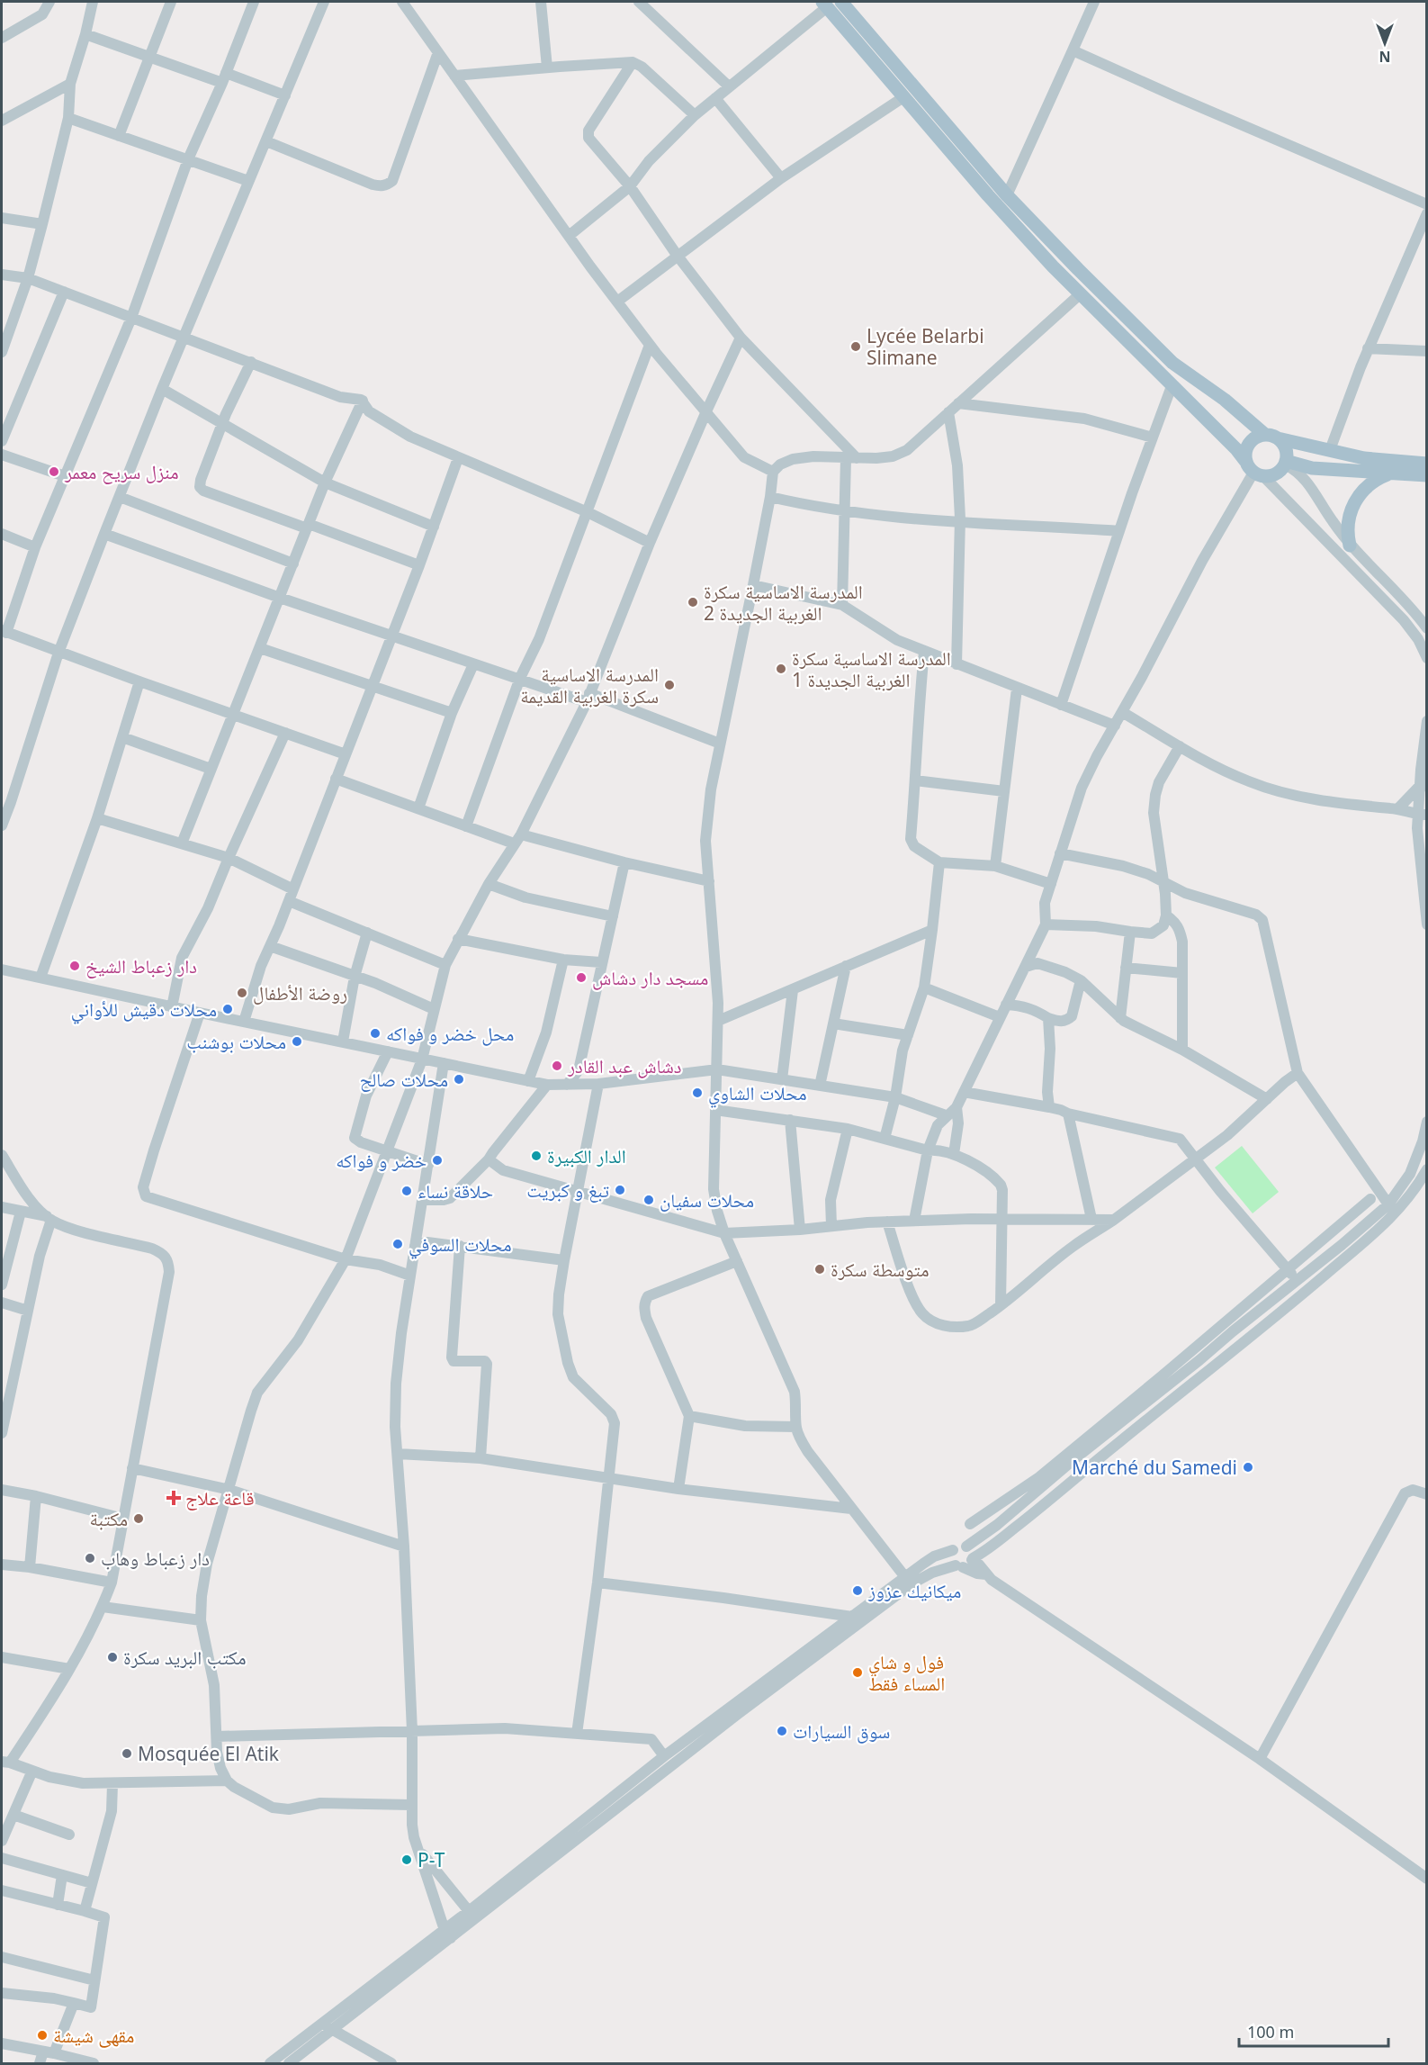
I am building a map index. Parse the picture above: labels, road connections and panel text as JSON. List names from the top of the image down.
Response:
{
  "places": {
    "other": [
      "Lycée Belarbi Slimane",
      "منزل سريح معمر",
      "المدرسة الاساسية سكرة الغربية الجديدة 2",
      "المدرسة الاساسية سكرة الغربية الجديدة 1",
      "المدرسة الاساسية سكرة الغربية القديمة",
      "دار زعباط الشيخ",
      "مسجد دار دشاش",
      "روضة الأطفال",
      "محلات دقيش للأواني",
      "محل خضر و فواكه",
      "محلات بوشنب",
      "دشاش عبد القادر",
      "محلات صالح",
      "محلات الشاوي",
      "الدار الكبيرة",
      "خضر و فواكه",
      "تبغ و كبريت",
      "حلاقة نساء",
      "محلات سفيان",
      "محلات السوفي",
      "متوسطة سكرة",
      "Marché du Samedi",
      "مكتبة",
      "دار زعباط وهاب",
      "ميكانيك عزوز",
      "مكتب البريد سكرة",
      "فول و شاي المساء فقط",
      "سوق السيارات",
      "Mosquée El Atik",
      "P-T",
      "مقهى شيشة"
    ],
    "health": ["قاعة علاج"]
  },
  "scale_bar": "100 m",
  "north": "bottom"
}
